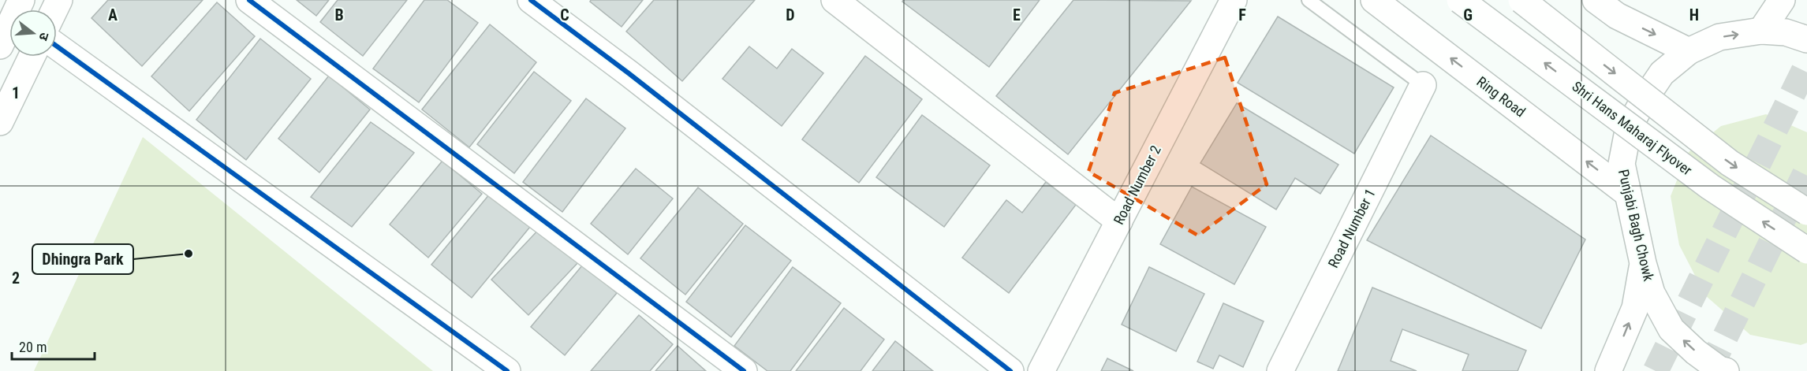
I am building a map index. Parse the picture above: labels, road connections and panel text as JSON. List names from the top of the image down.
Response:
{
  "streets": {
    "street": [
      "Ring Road",
      "Shri Hans Maharaj Flyover",
      "Road Number 2",
      "Punjabi Bagh Chowk",
      "Road Number 1"
    ]
  },
  "crossings": [
    ["Ring Road", "Punjabi Bagh Chowk"]
  ],
  "places": ["Dhingra Park"],
  "scale_bar": "20 m",
  "north": "right",
  "grid": {
    "columns": [
      "A",
      "B",
      "C",
      "D",
      "E",
      "F",
      "G",
      "H"
    ],
    "rows": ["1", "2"]
  }
}
